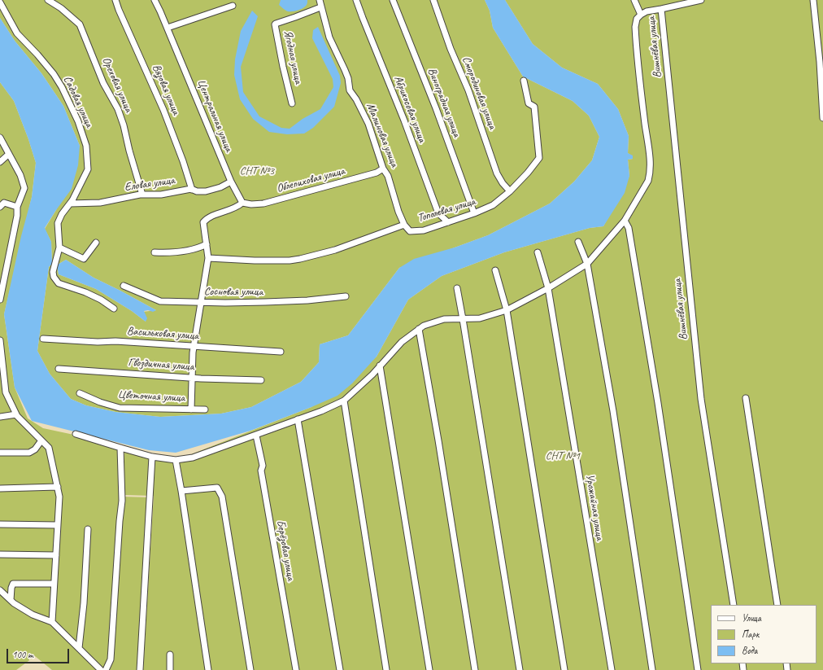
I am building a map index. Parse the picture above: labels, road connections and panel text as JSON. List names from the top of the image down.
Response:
{
  "streets": {
    "street": [
      "Вишнёвая улица",
      "Ягодная улица",
      "Ореховая улица",
      "Вязовая улица",
      "Смородиновая улица",
      "Садовая улица",
      "Виноградная улица",
      "Абрикосовая улица",
      "Центральная улица",
      "Малиновая улица",
      "Облепиховая улица",
      "Еловая улица",
      "Тополевая улица",
      "Сосновая улица",
      "Васильковая улица",
      "Гвоздичная улица",
      "Цветочная улица",
      "Урожайная улица",
      "Берёзовая улица"
    ]
  },
  "crossings": [
    ["Ягодная улица", "Малиновая улица"],
    ["Ореховая улица", "Еловая улица"],
    ["Вязовая улица", "Еловая улица"],
    ["Смородиновая улица", "Тополевая улица"],
    ["Садовая улица", "Еловая улица"],
    ["Виноградная улица", "Тополевая улица"],
    ["Абрикосовая улица", "Тополевая улица"],
    ["Центральная улица", "Облепиховая улица"],
    ["Центральная улица", "Еловая улица"],
    ["Малиновая улица", "Облепиховая улица"],
    ["Малиновая улица", "Тополевая улица"]
  ],
  "parks": ["СНТ №3", "СНТ №1"],
  "legend": ["Улица", "Парк", "Вода"],
  "scale_bar": "100 m"
}
